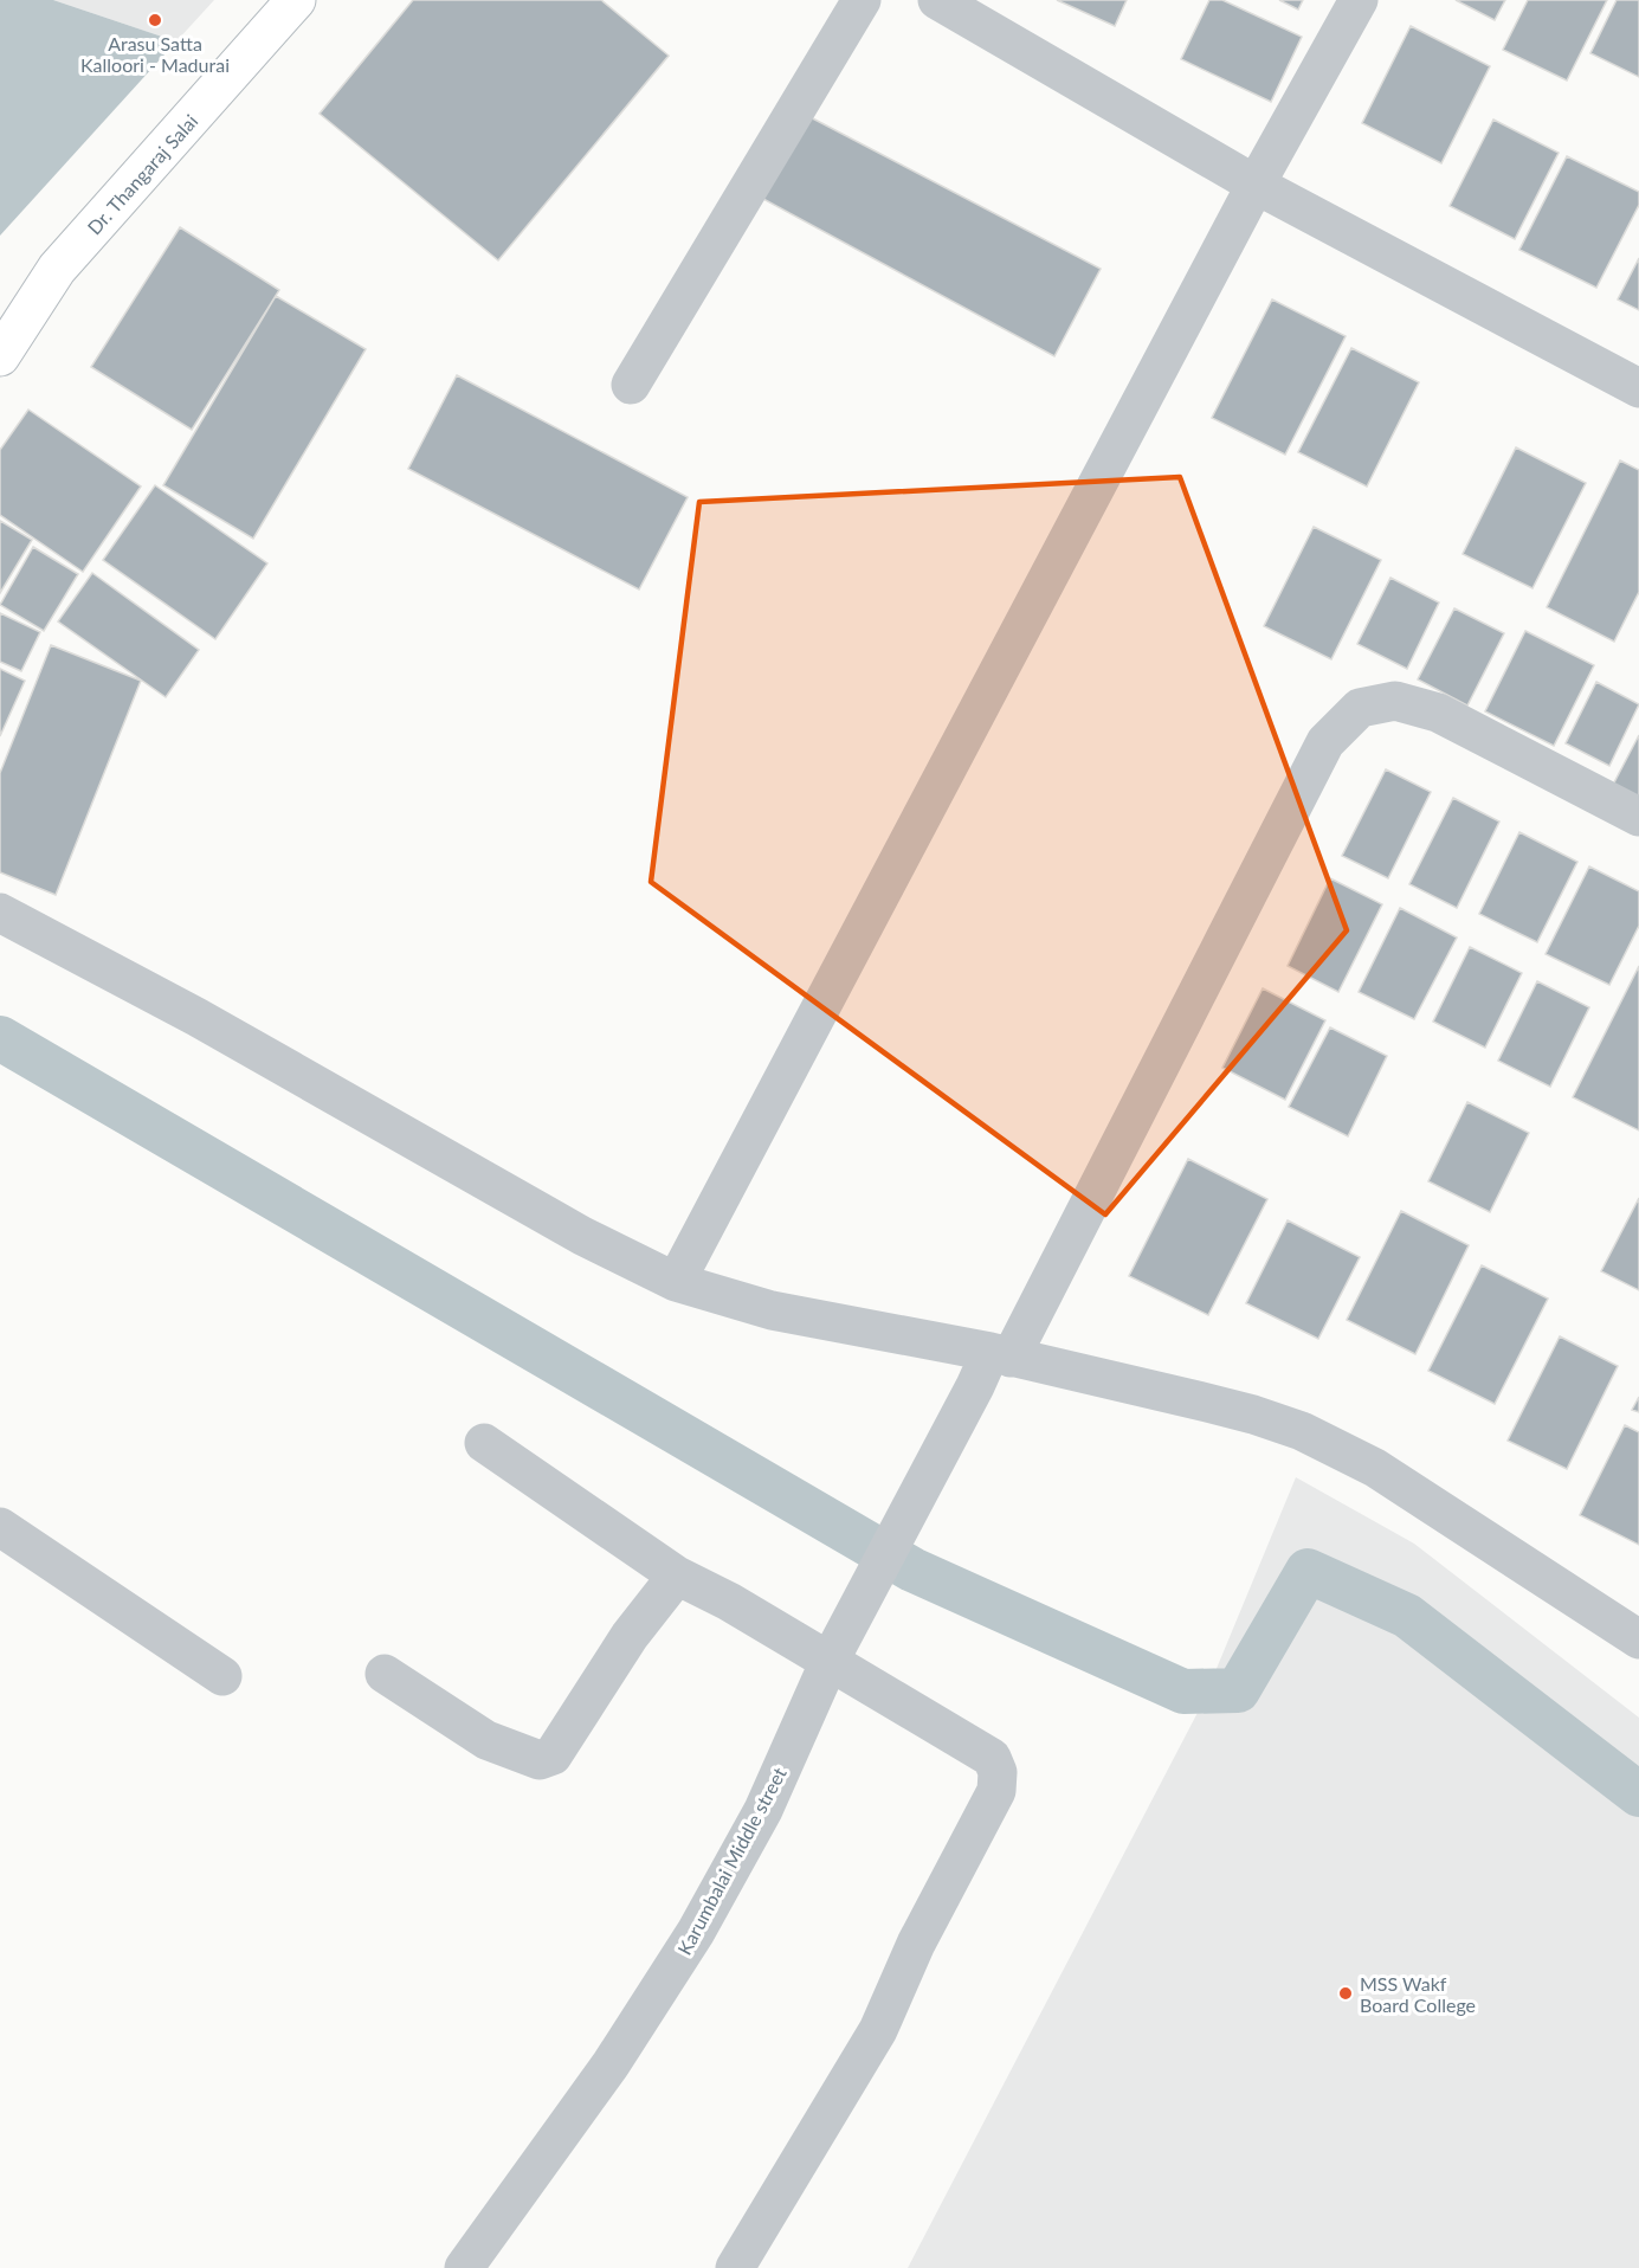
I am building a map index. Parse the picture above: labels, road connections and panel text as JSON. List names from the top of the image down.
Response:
{
  "streets": {
    "street": ["Dr. Thangaraj Salai", "Karumbalai Middle street"]
  },
  "places": ["Arasu Satta Kalloori - Madurai", "MSS Wakf Board College"]
}
